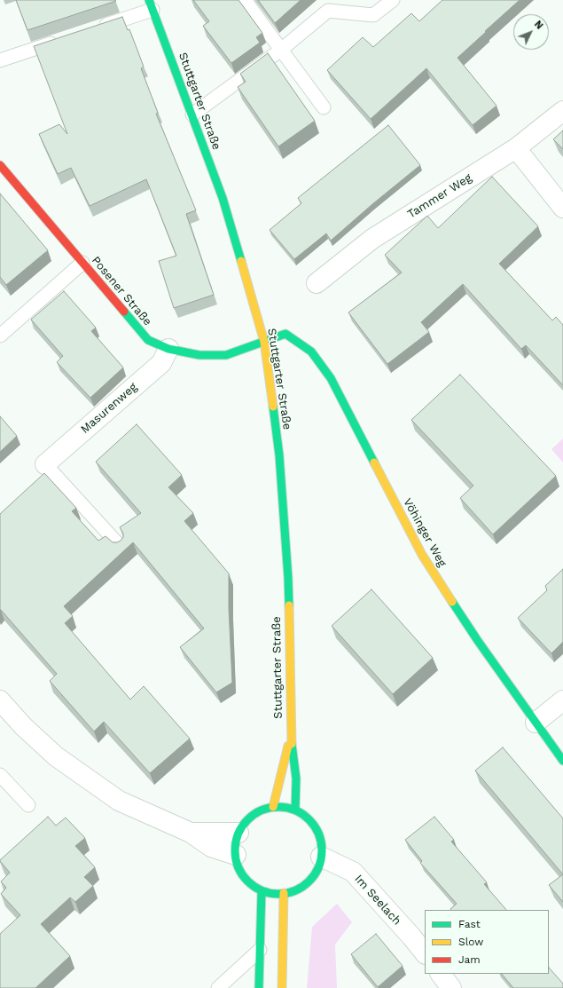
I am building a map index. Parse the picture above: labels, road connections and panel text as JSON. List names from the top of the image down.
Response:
{
  "streets": {
    "street": [
      "Stuttgarter Straße",
      "Tammer Weg",
      "Posener Straße",
      "Masurenweg",
      "Vöhinger Weg",
      "Im Seelach"
    ]
  },
  "crossings": [
    ["Stuttgarter Straße", "Posener Straße"],
    ["Stuttgarter Straße", "Vöhinger Weg"],
    ["Stuttgarter Straße", "Im Seelach"],
    ["Posener Straße", "Masurenweg"],
    ["Posener Straße", "Vöhinger Weg"]
  ],
  "legend": ["Fast", "Slow", "Jam"],
  "north": "top right"
}
